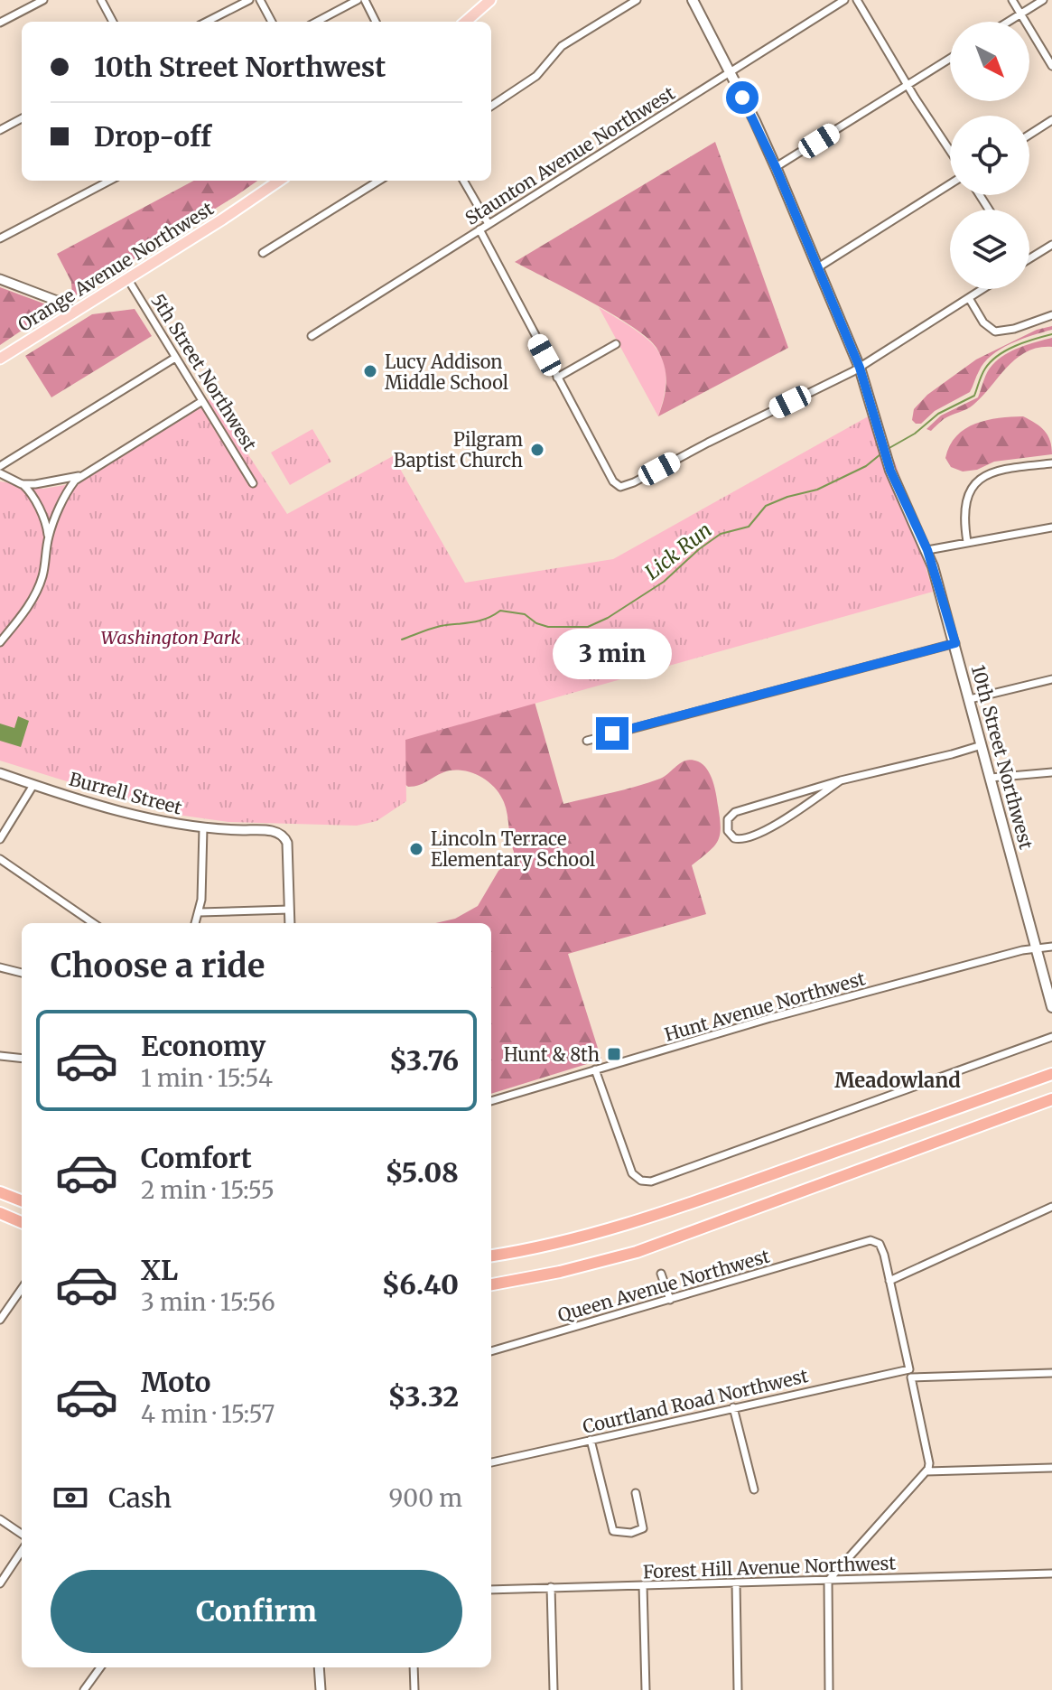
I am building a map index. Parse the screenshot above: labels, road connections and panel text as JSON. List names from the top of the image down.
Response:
{
  "streets": {
    "main road": ["Orange Avenue Northwest", "10th Street Northwest"],
    "street": [
      "Staunton Avenue Northwest",
      "5th Street Northwest",
      "Burrell Street",
      "Hunt Avenue Northwest",
      "Queen Avenue Northwest",
      "Courtland Road Northwest",
      "Forest Hill Avenue Northwest"
    ]
  },
  "crossings": [
    ["Staunton Avenue Northwest", "10th Street Northwest"],
    ["Orange Avenue Northwest", "5th Street Northwest"],
    ["10th Street Northwest", "Hunt Avenue Northwest"]
  ],
  "districts": ["Meadowland"],
  "water": ["Lick Run"],
  "parks": ["Washington Park"],
  "places": {
    "other": ["Lucy Addison Middle School", "Pilgram Baptist Church", "Lincoln Terrace Elementary School"],
    "transit": ["Hunt & 8th"]
  },
  "north": "bottom right",
  "page": {
    "banner": ["10th Street Northwest", "Drop-off"],
    "bubble": "3 min",
    "heading": "Choose a ride",
    "list": [
      {
        "name": "Economy",
        "note": "1 min · 15:54",
        "value": "$3.76"
      },
      {
        "name": "Comfort",
        "note": "2 min · 15:55",
        "value": "$5.08"
      },
      {
        "name": "XL",
        "note": "3 min · 15:56",
        "value": "$6.40"
      },
      {
        "name": "Moto",
        "note": "4 min · 15:57",
        "value": "$3.32"
      }
    ],
    "pay": ["Cash", "900 m"],
    "buttons": "Confirm"
  }
}
